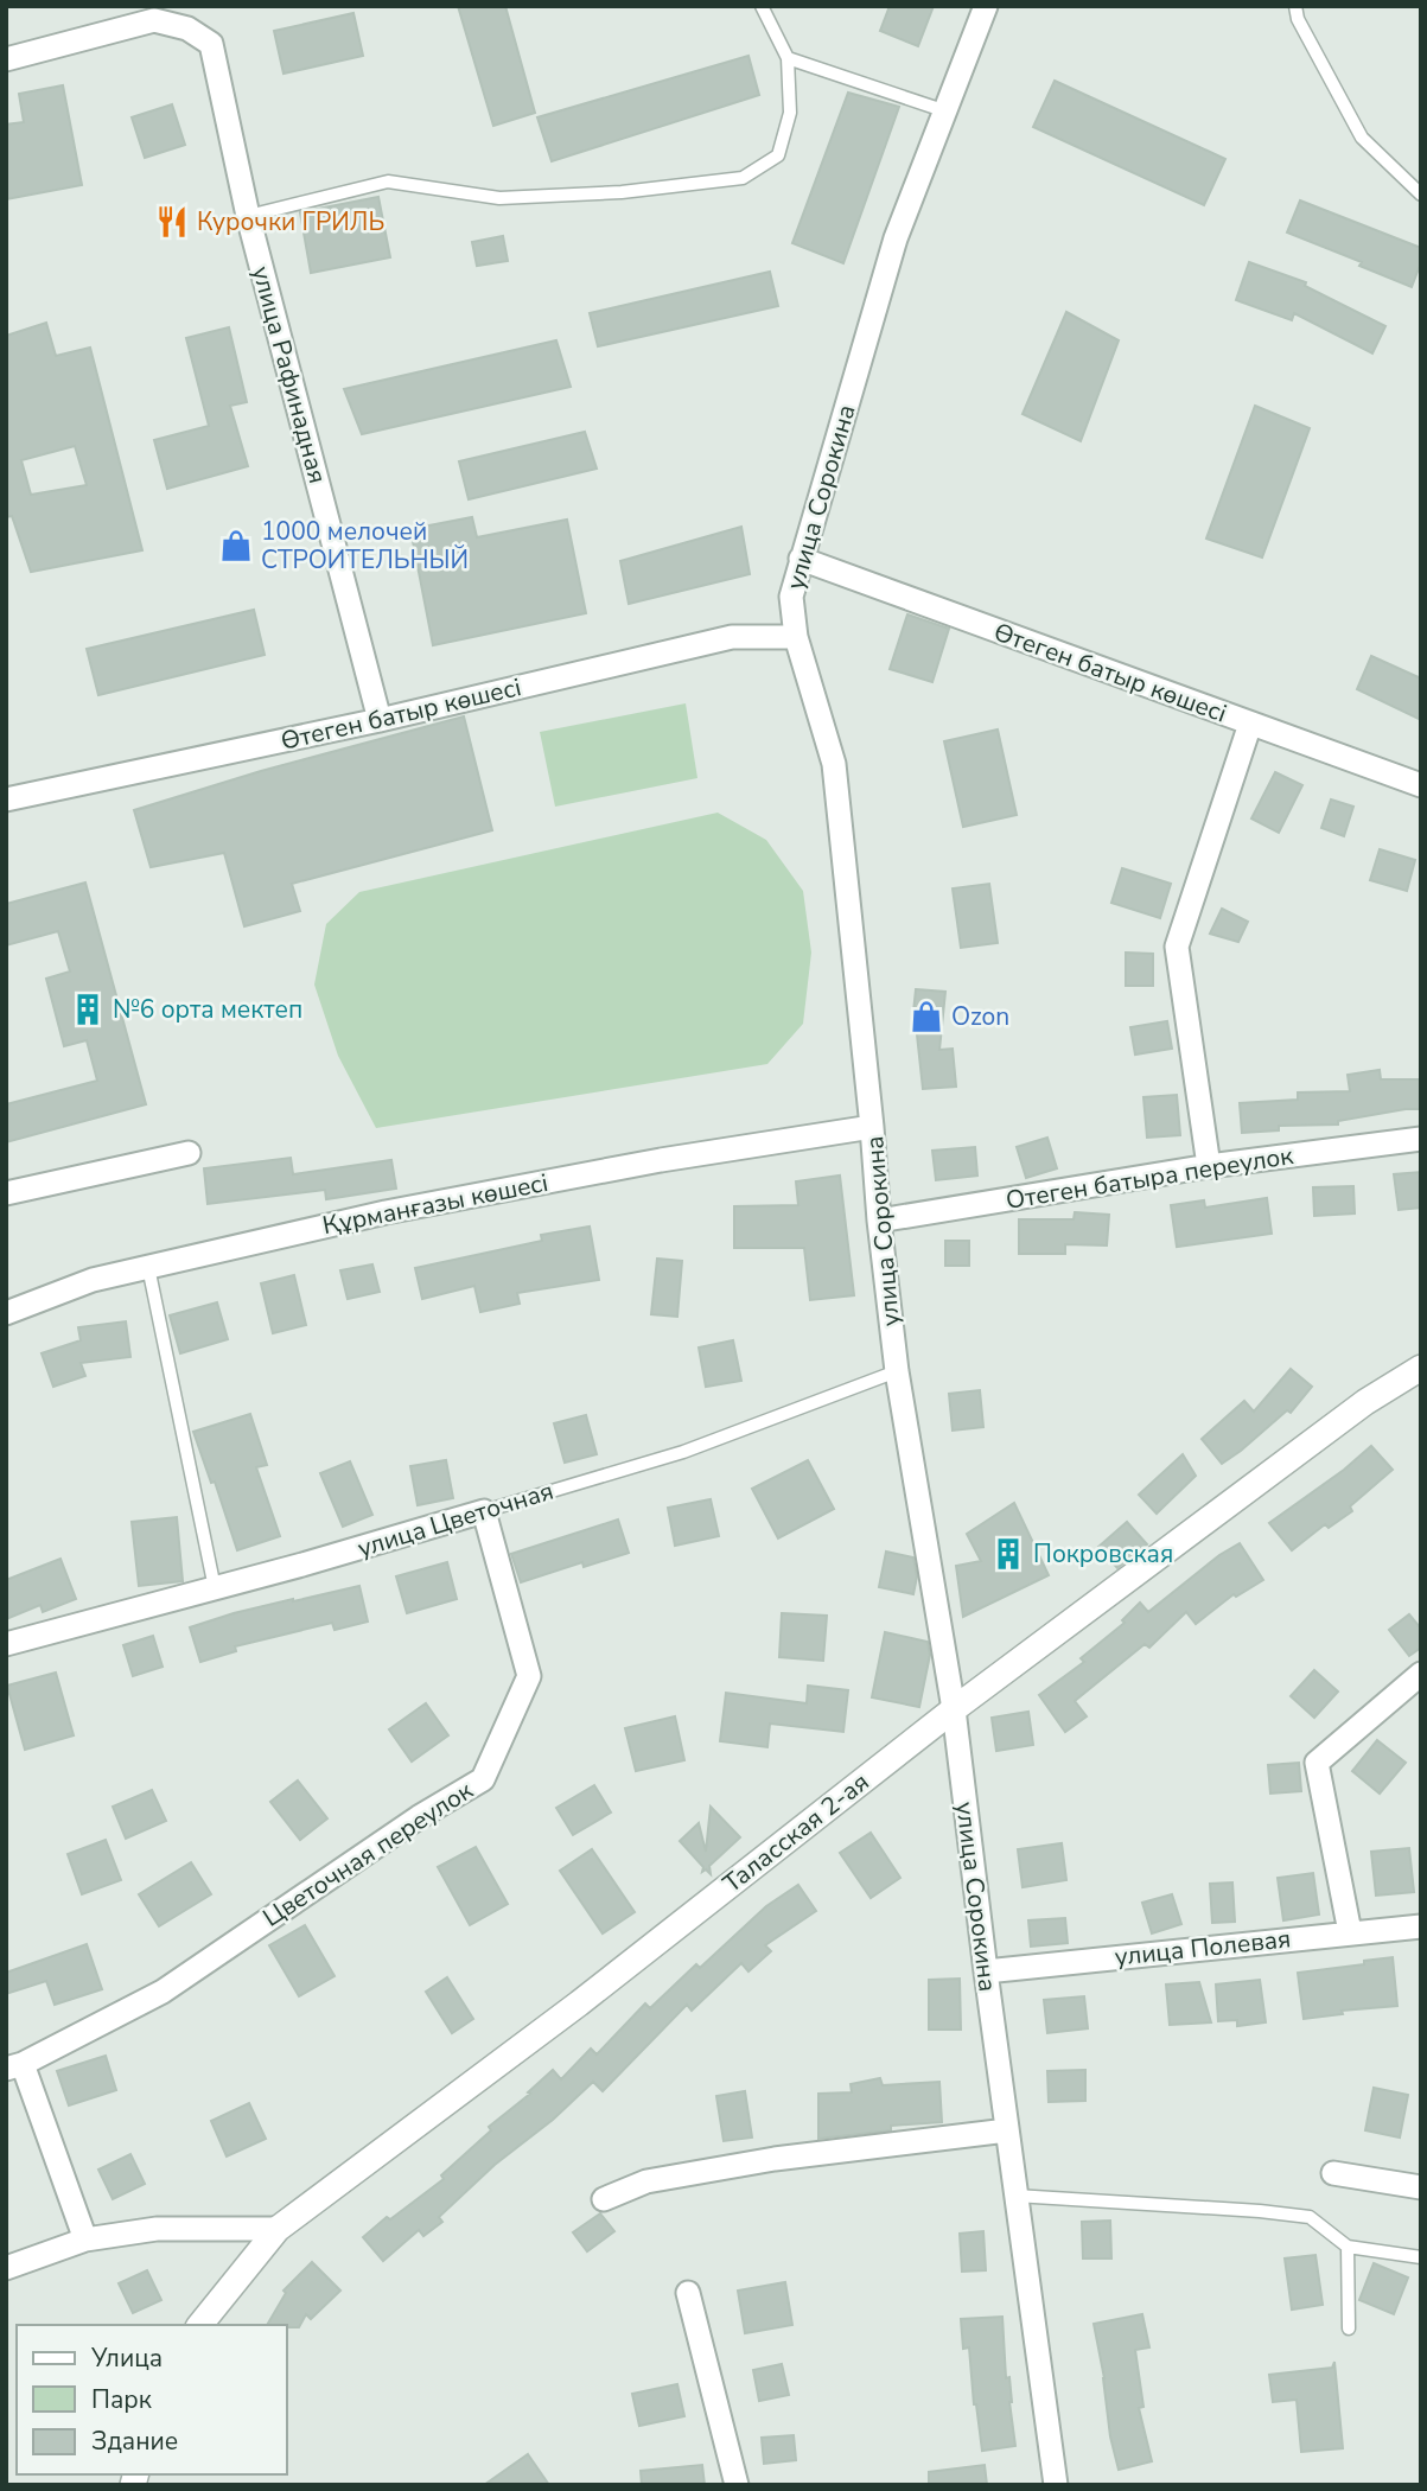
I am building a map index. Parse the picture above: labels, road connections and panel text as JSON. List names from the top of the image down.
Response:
{
  "streets": {
    "street": [
      "улица Рафинадная",
      "улица Сорокина",
      "Өтеген батыр көшесі",
      "Отеген батыра переулок",
      "Құрманғазы көшесі",
      "улица Цветочная",
      "Таласская 2-ая",
      "Цветочная переулок",
      "улица Полевая"
    ]
  },
  "crossings": [
    ["улица Рафинадная", "Өтеген батыр көшесі"],
    ["улица Сорокина", "Өтеген батыр көшесі"],
    ["улица Сорокина", "Отеген батыра переулок"],
    ["улица Сорокина", "Құрманғазы көшесі"],
    ["улица Сорокина", "улица Цветочная"],
    ["улица Сорокина", "Таласская 2-ая"],
    ["улица Сорокина", "улица Полевая"],
    ["улица Цветочная", "Цветочная переулок"]
  ],
  "places": {
    "restaurant": ["Курочки ГРИЛЬ"],
    "shop": ["1000 мелочей СТРОИТЕЛЬНЫЙ", "Ozon"],
    "building": ["№6 орта мектеп", "Покровская"]
  },
  "legend": ["Улица", "Парк", "Здание"]
}
